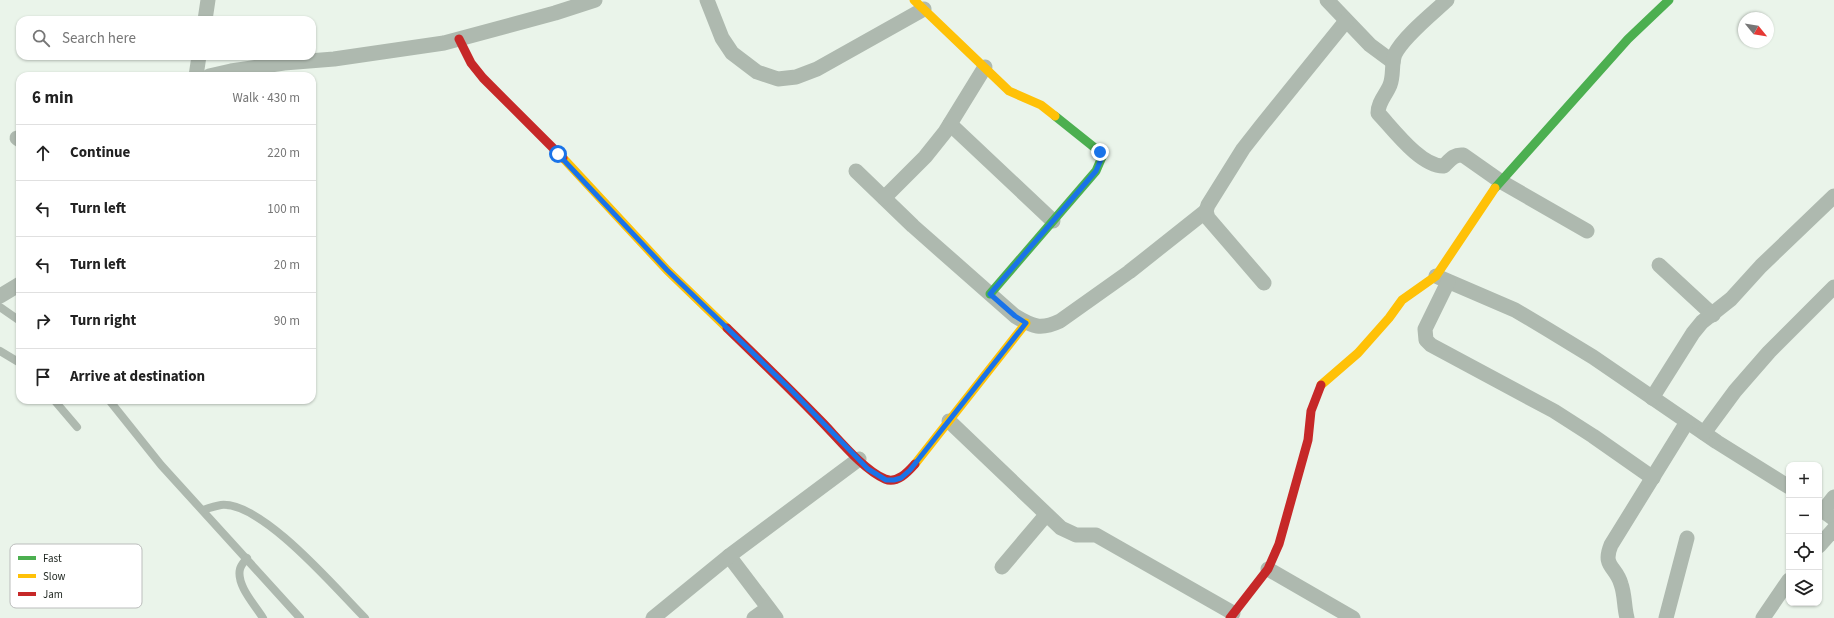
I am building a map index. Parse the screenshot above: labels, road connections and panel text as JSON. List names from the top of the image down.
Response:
{
  "legend": ["Fast", "Slow", "Jam"],
  "north": "bottom right",
  "page": {
    "search": "Search here",
    "heading": ["6 min", "Walk · 430 m"],
    "list": [
      ["Continue", "220 m"],
      ["Turn left", "100 m"],
      ["Turn left", "20 m"],
      ["Turn right", "90 m"],
      "Arrive at destination"
    ],
    "map_buttons": ["+", "−"]
  }
}
